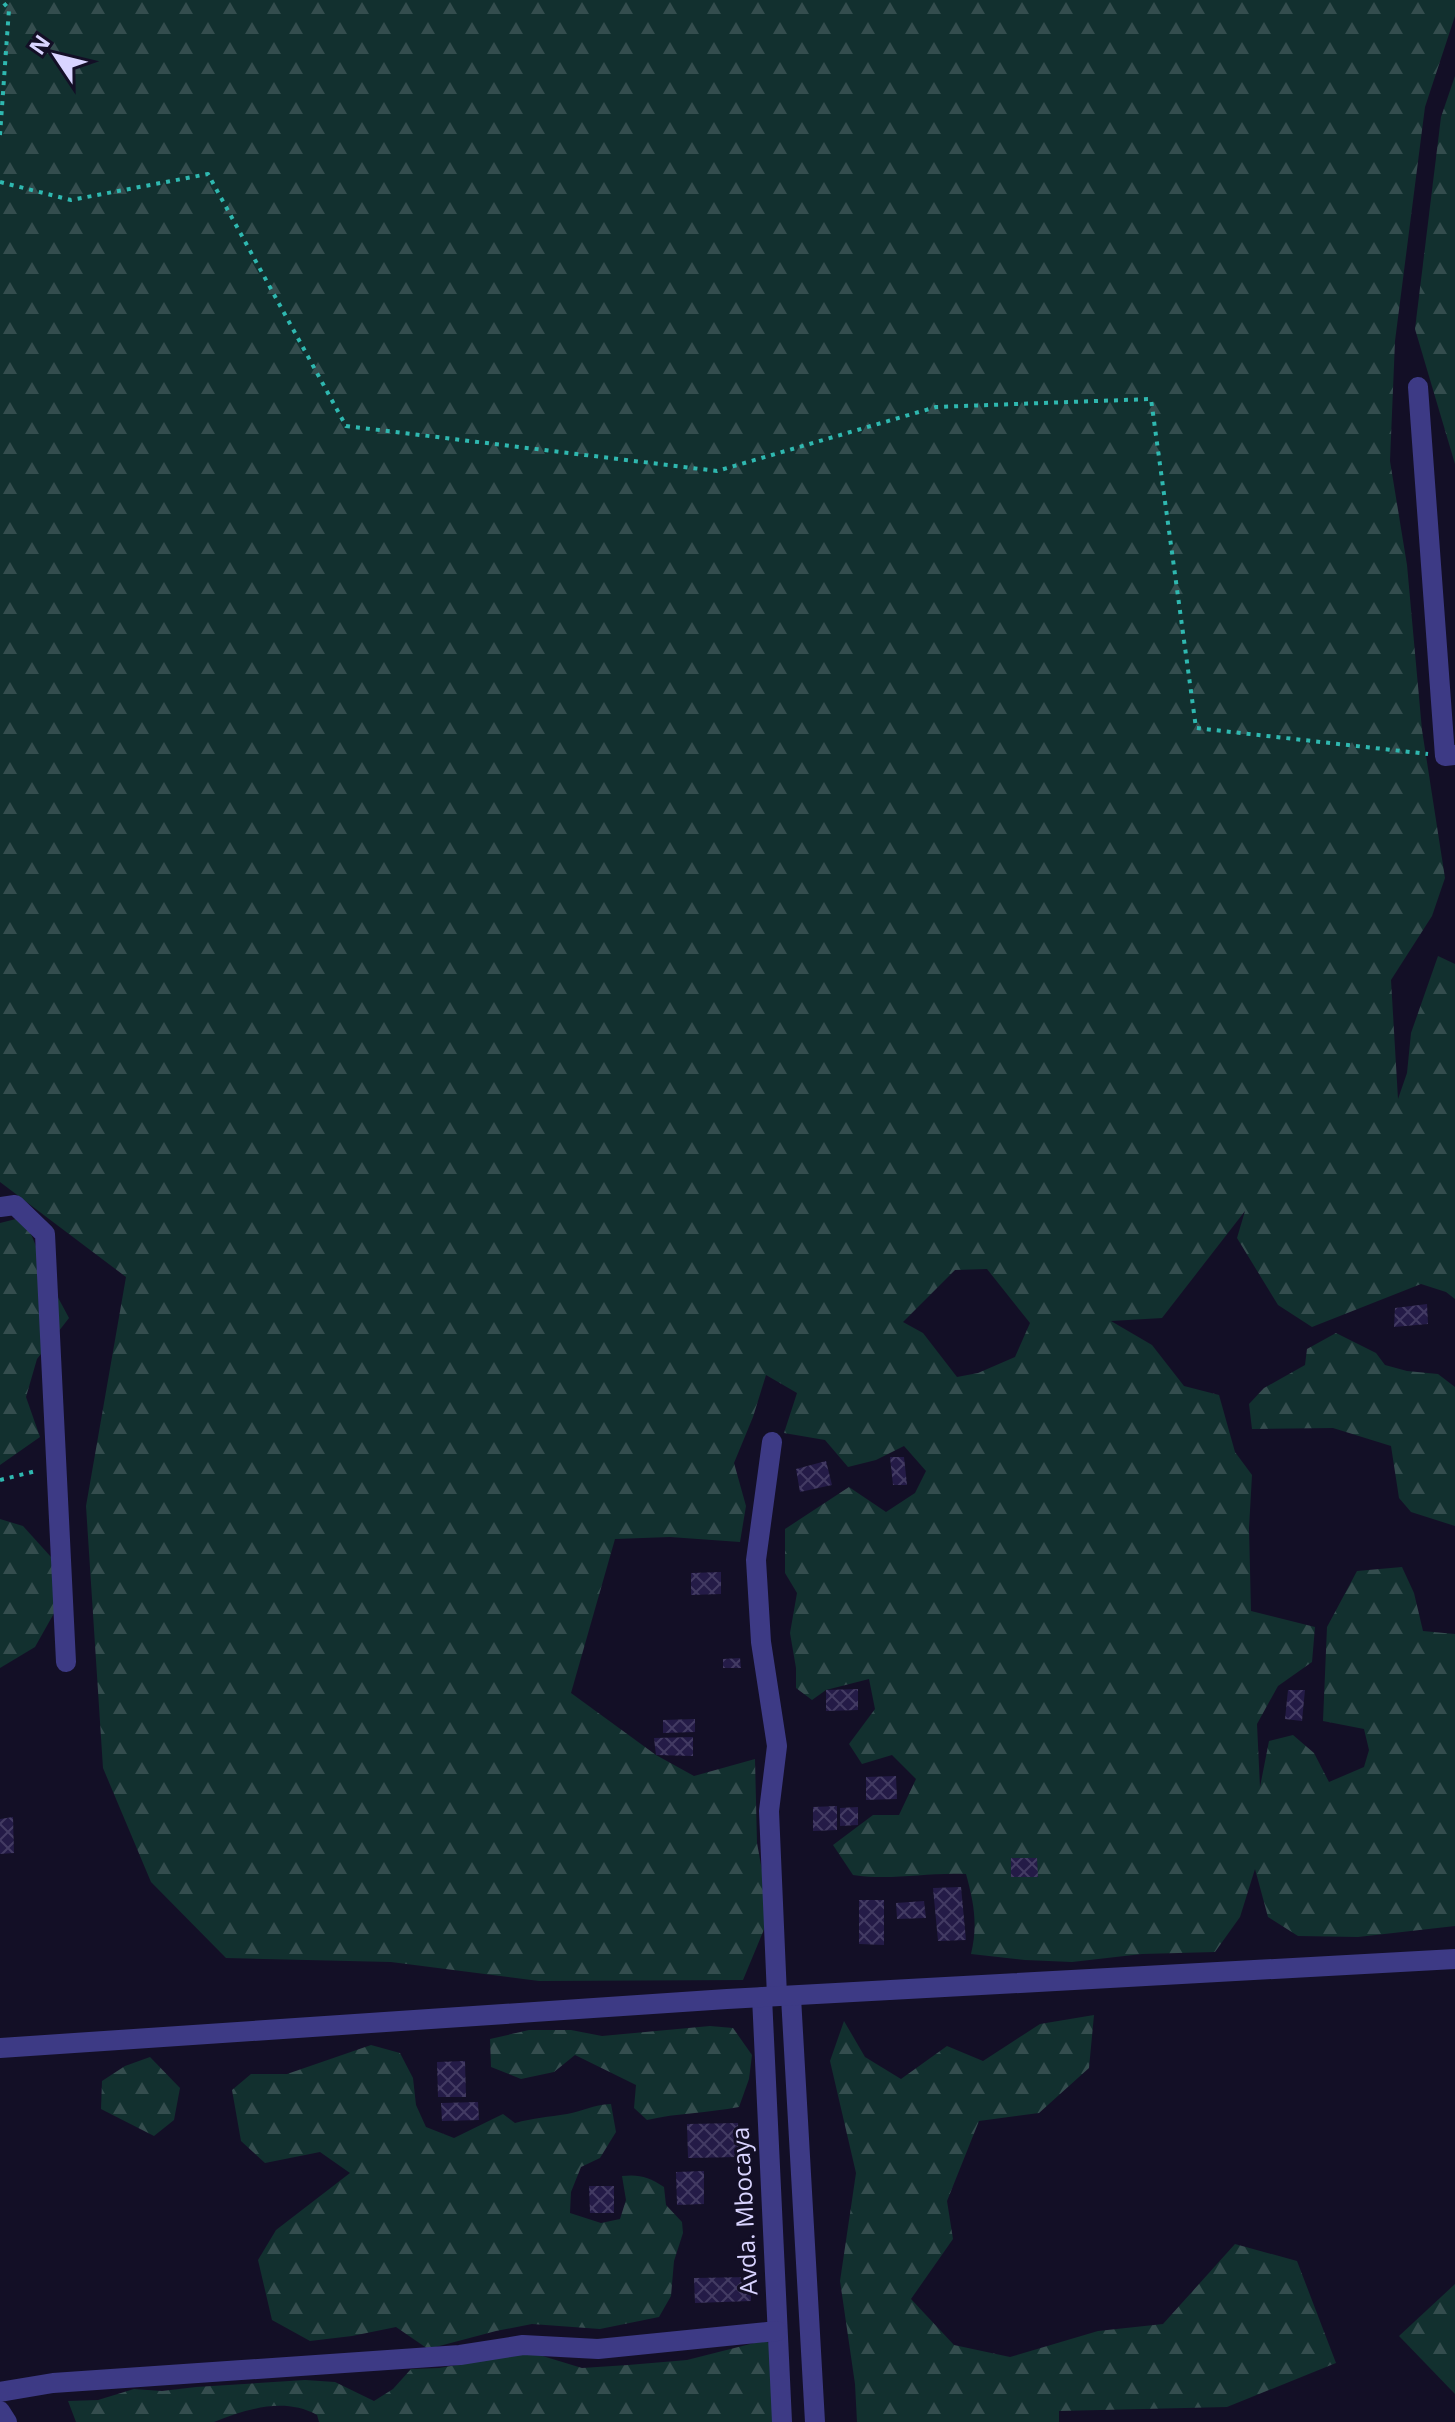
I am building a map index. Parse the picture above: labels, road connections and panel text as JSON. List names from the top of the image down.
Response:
{
  "streets": {
    "street": ["Avda. Mbocaya"]
  },
  "north": "top left"
}
